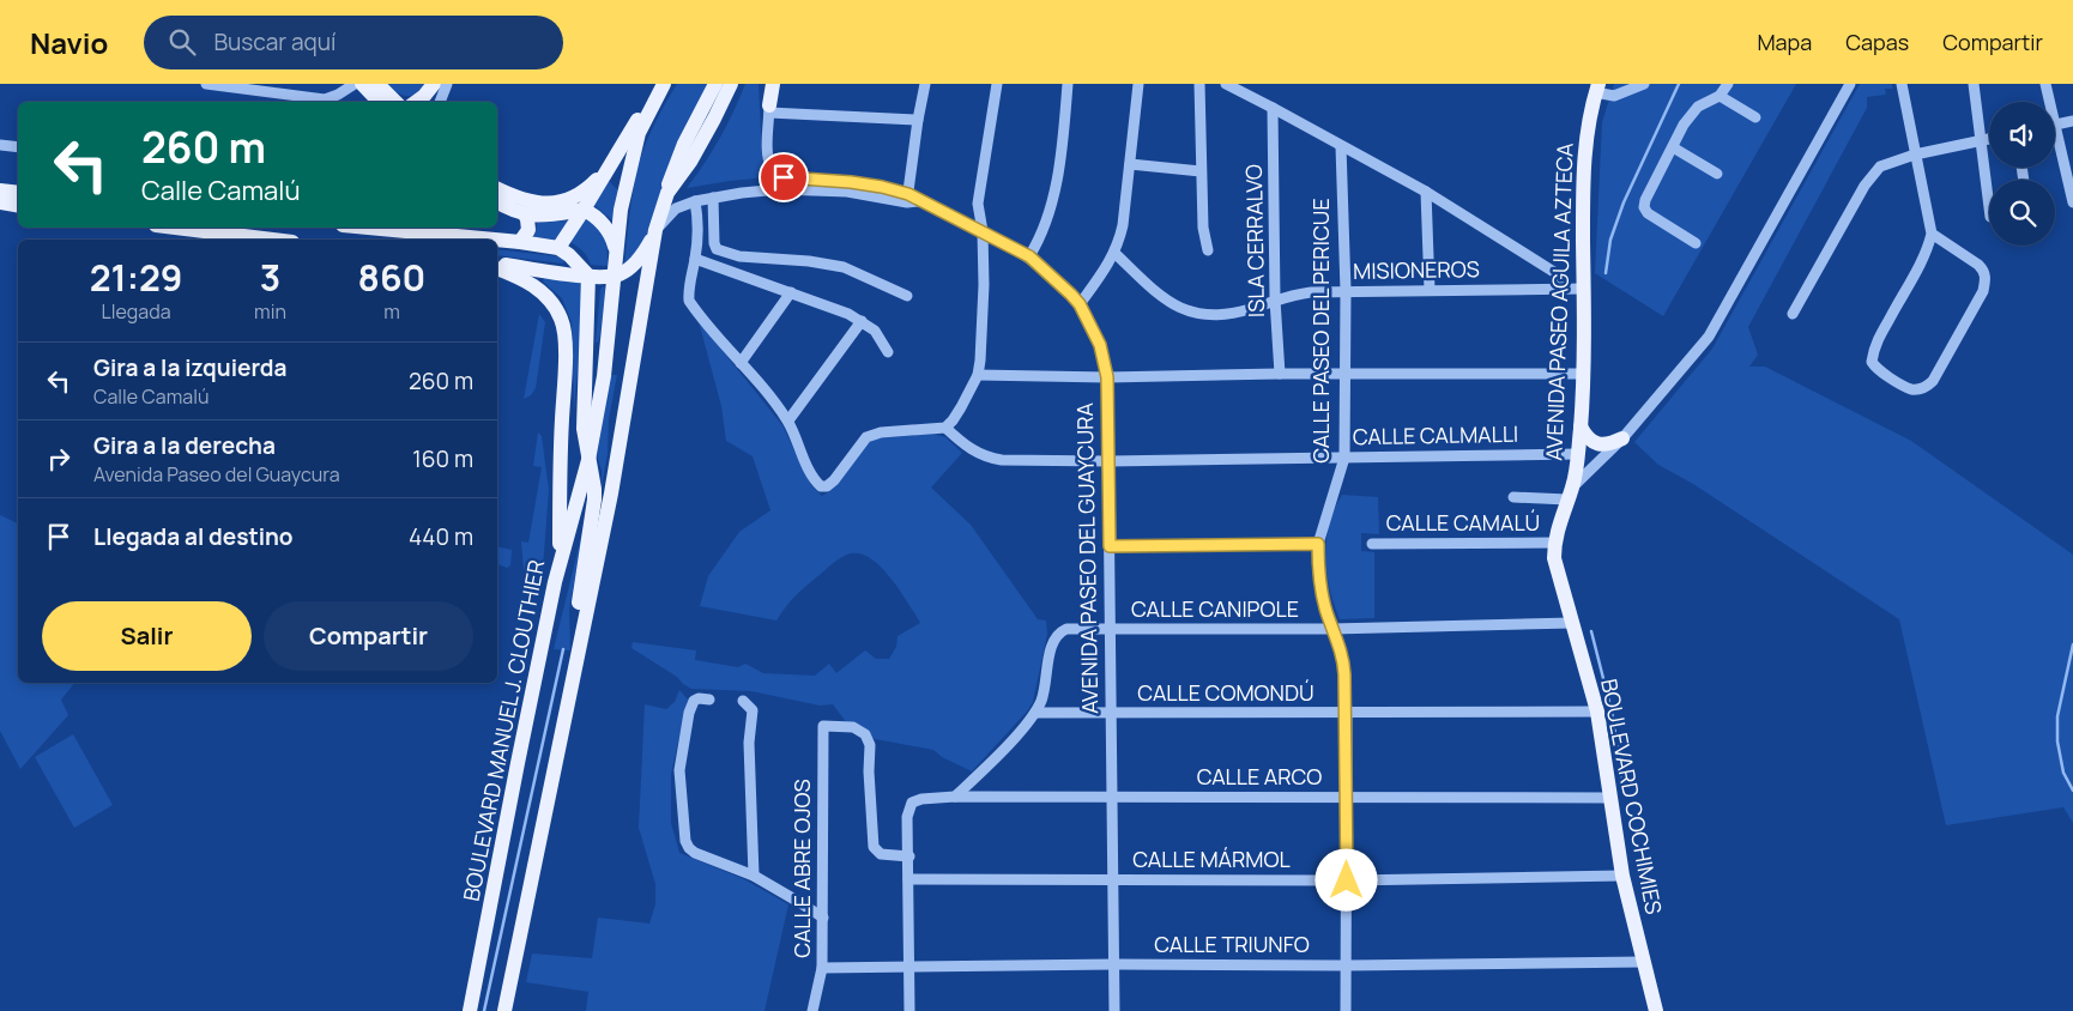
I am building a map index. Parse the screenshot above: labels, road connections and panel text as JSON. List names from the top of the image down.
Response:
{
  "streets": {
    "main road": ["AVENIDA PASEO AGUILA AZTECA", "BOULEVARD MANUEL J. CLOUTHIER", "BOULEVARD COCHIMIES"],
    "street": [
      "ISLA CERRALVO",
      "MISIONEROS",
      "CALLE PASEO DEL PERICUE",
      "CALLE CALMALLI",
      "CALLE CAMALÚ",
      "AVENIDA PASEO DEL GUAYCURA",
      "CALLE CANIPOLE",
      "CALLE COMONDÚ",
      "CALLE ARCO",
      "CALLE MÁRMOL",
      "CALLE ABRE OJOS",
      "CALLE TRIUNFO"
    ]
  },
  "crossings": [
    ["ISLA CERRALVO", "MISIONEROS"],
    ["MISIONEROS", "AVENIDA PASEO AGUILA AZTECA"],
    ["MISIONEROS", "CALLE PASEO DEL PERICUE"],
    ["AVENIDA PASEO AGUILA AZTECA", "CALLE CALMALLI"],
    ["AVENIDA PASEO AGUILA AZTECA", "BOULEVARD COCHIMIES"],
    ["CALLE PASEO DEL PERICUE", "CALLE CALMALLI"],
    ["CALLE PASEO DEL PERICUE", "CALLE CANIPOLE"],
    ["CALLE PASEO DEL PERICUE", "CALLE COMONDÚ"],
    ["CALLE PASEO DEL PERICUE", "CALLE ARCO"],
    ["CALLE PASEO DEL PERICUE", "CALLE MÁRMOL"],
    ["CALLE PASEO DEL PERICUE", "CALLE TRIUNFO"],
    ["CALLE CALMALLI", "AVENIDA PASEO DEL GUAYCURA"],
    ["CALLE CAMALÚ", "BOULEVARD COCHIMIES"],
    ["AVENIDA PASEO DEL GUAYCURA", "CALLE CANIPOLE"],
    ["AVENIDA PASEO DEL GUAYCURA", "CALLE COMONDÚ"],
    ["AVENIDA PASEO DEL GUAYCURA", "BOULEVARD MANUEL J. CLOUTHIER"],
    ["AVENIDA PASEO DEL GUAYCURA", "CALLE ARCO"],
    ["AVENIDA PASEO DEL GUAYCURA", "CALLE MÁRMOL"],
    ["AVENIDA PASEO DEL GUAYCURA", "CALLE TRIUNFO"],
    ["CALLE CANIPOLE", "CALLE COMONDÚ"],
    ["CALLE CANIPOLE", "CALLE ARCO"],
    ["CALLE CANIPOLE", "BOULEVARD COCHIMIES"],
    ["CALLE COMONDÚ", "BOULEVARD COCHIMIES"],
    ["CALLE ARCO", "BOULEVARD COCHIMIES"],
    ["CALLE ARCO", "CALLE ABRE OJOS"],
    ["BOULEVARD COCHIMIES", "CALLE MÁRMOL"],
    ["BOULEVARD COCHIMIES", "CALLE TRIUNFO"],
    ["CALLE ABRE OJOS", "CALLE TRIUNFO"]
  ],
  "page": {
    "header": "Navio",
    "search": "Buscar aquí",
    "nav": ["Mapa", "Capas", "Compartir"],
    "turn": ["260 m", "Calle Camalú"],
    "eta": [
      "21:29",
      "Llegada",
      "3",
      "min",
      "860",
      "m"
    ],
    "list": [
      {
        "name": "Gira a la izquierda",
        "note": "Calle Camalú",
        "value": "260 m"
      },
      {
        "name": "Gira a la derecha",
        "note": "Avenida Paseo del Guaycura",
        "value": "160 m"
      },
      {
        "name": "Llegada al destino",
        "value": "440 m"
      }
    ],
    "buttons": ["Salir", "Compartir"]
  }
}
